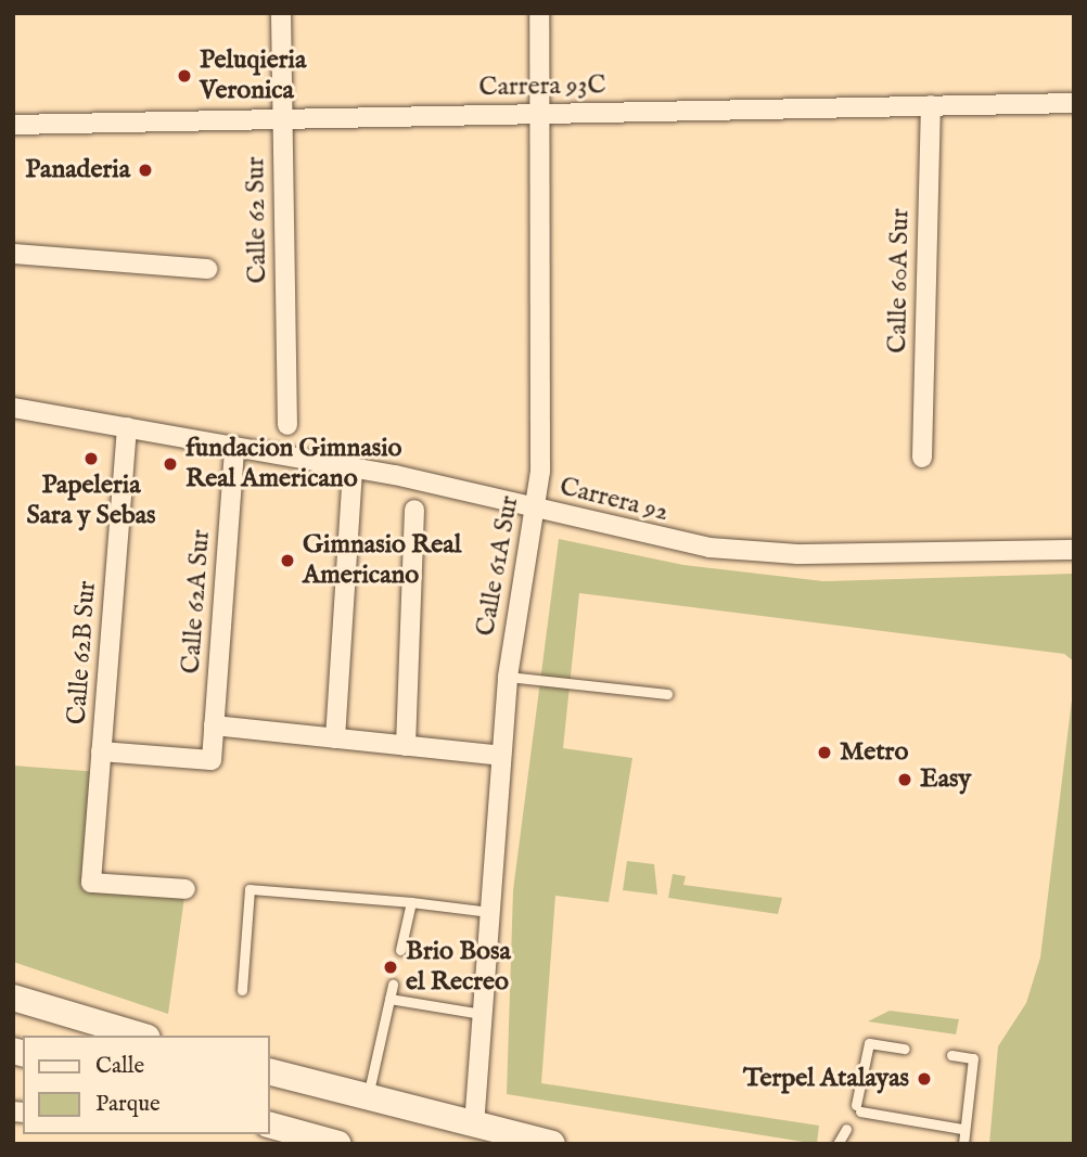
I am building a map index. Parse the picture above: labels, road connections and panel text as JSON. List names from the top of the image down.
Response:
{
  "streets": {
    "street": [
      "Carrera 93C",
      "Calle 62 Sur",
      "Calle 60A Sur",
      "Carrera 92",
      "Calle 61A Sur",
      "Calle 62A Sur",
      "Calle 62B Sur"
    ]
  },
  "crossings": [
    ["Carrera 93C", "Calle 62 Sur"],
    ["Carrera 93C", "Calle 60A Sur"],
    ["Carrera 93C", "Calle 61A Sur"],
    ["Carrera 92", "Calle 61A Sur"],
    ["Carrera 92", "Calle 62A Sur"],
    ["Carrera 92", "Calle 62B Sur"],
    ["Calle 62A Sur", "Calle 62B Sur"]
  ],
  "places": [
    "Peluqieria Veronica",
    "Panaderia",
    "Papeleria Sara y Sebas",
    "fundacion Gimnasio Real Americano",
    "Gimnasio Real Americano",
    "Metro",
    "Easy",
    "Brio Bosa el Recreo",
    "Terpel Atalayas"
  ],
  "legend": ["Calle", "Parque"]
}
